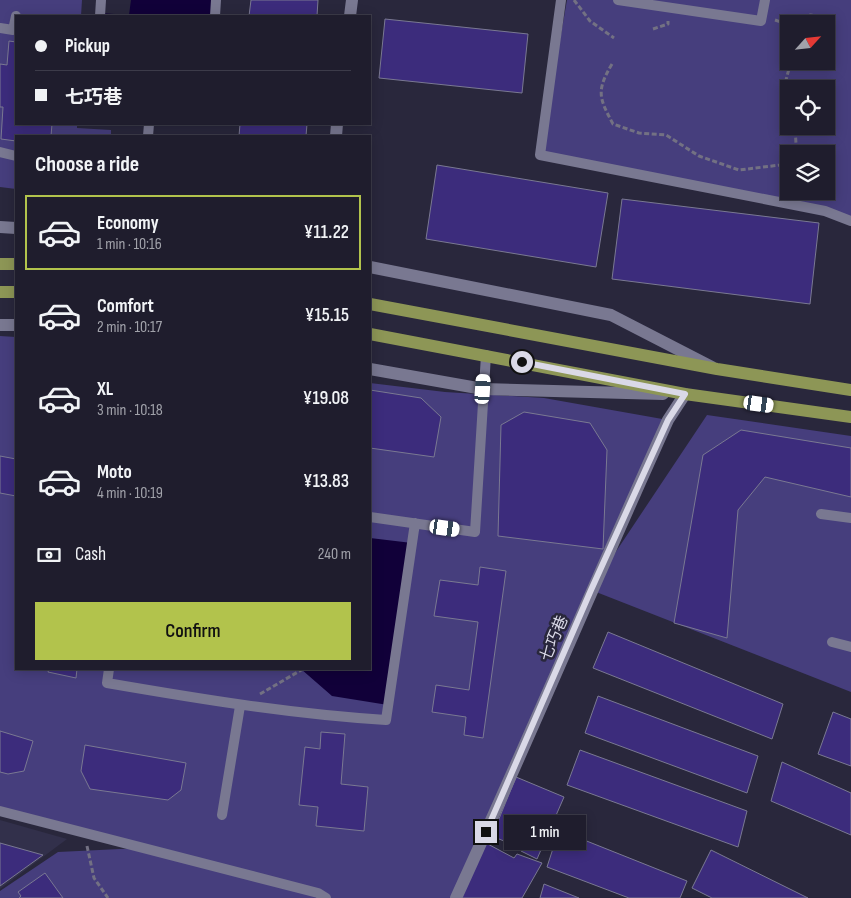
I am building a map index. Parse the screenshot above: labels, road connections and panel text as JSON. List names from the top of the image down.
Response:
{
  "streets": {
    "street": ["七巧巷"]
  },
  "north": "top right",
  "page": {
    "banner": ["Pickup", "七巧巷"],
    "heading": "Choose a ride",
    "list": [
      {
        "name": "Economy",
        "note": "1 min · 10:16",
        "value": "¥11.22"
      },
      {
        "name": "Comfort",
        "note": "2 min · 10:17",
        "value": "¥15.15"
      },
      {
        "name": "XL",
        "note": "3 min · 10:18",
        "value": "¥19.08"
      },
      {
        "name": "Moto",
        "note": "4 min · 10:19",
        "value": "¥13.83"
      }
    ],
    "pay": ["Cash", "240 m"],
    "buttons": "Confirm",
    "bubble": "1 min"
  }
}
